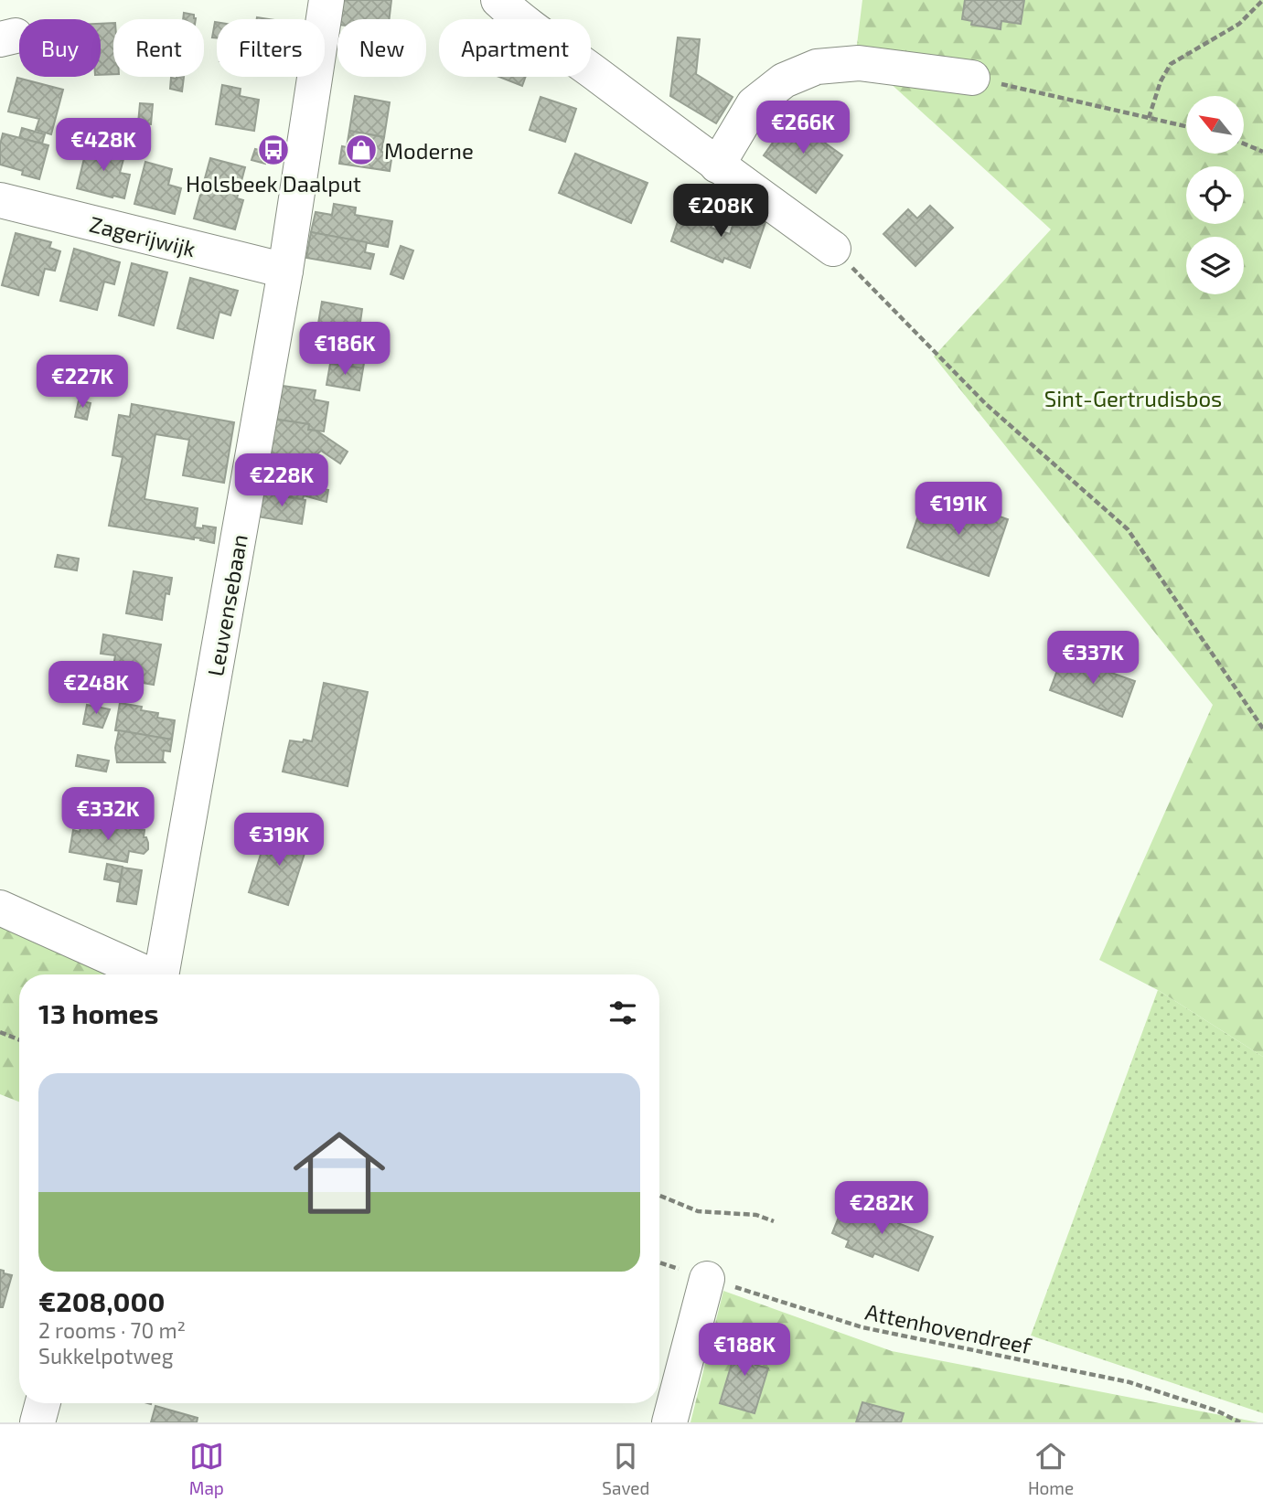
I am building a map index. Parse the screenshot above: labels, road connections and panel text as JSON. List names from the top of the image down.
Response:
{
  "streets": {
    "street": ["Zagerijwijk", "Leuvensebaan"],
    "path": ["Attenhovendreef"]
  },
  "crossings": [
    ["Zagerijwijk", "Leuvensebaan"]
  ],
  "parks": ["Sint-Gertrudisbos"],
  "places": {
    "bus stop": ["Holsbeek Daalput"],
    "shop": ["Moderne"]
  },
  "north": "top left",
  "page": {
    "chip": [
      "Buy",
      "Rent",
      "Filters",
      "New",
      "Apartment"
    ],
    "price": [
      "€266K",
      "€428K",
      "€208K",
      "€186K",
      "€227K",
      "€228K",
      "€191K",
      "€337K",
      "€248K",
      "€332K",
      "€319K",
      "€282K",
      "€188K"
    ],
    "heading": "13 homes",
    "list": [
      {
        "name": "€208,000",
        "note": "2 rooms · 70 m² · Sukkelpotweg"
      }
    ],
    "tabs": ["Map", "Saved", "Home"]
  }
}
